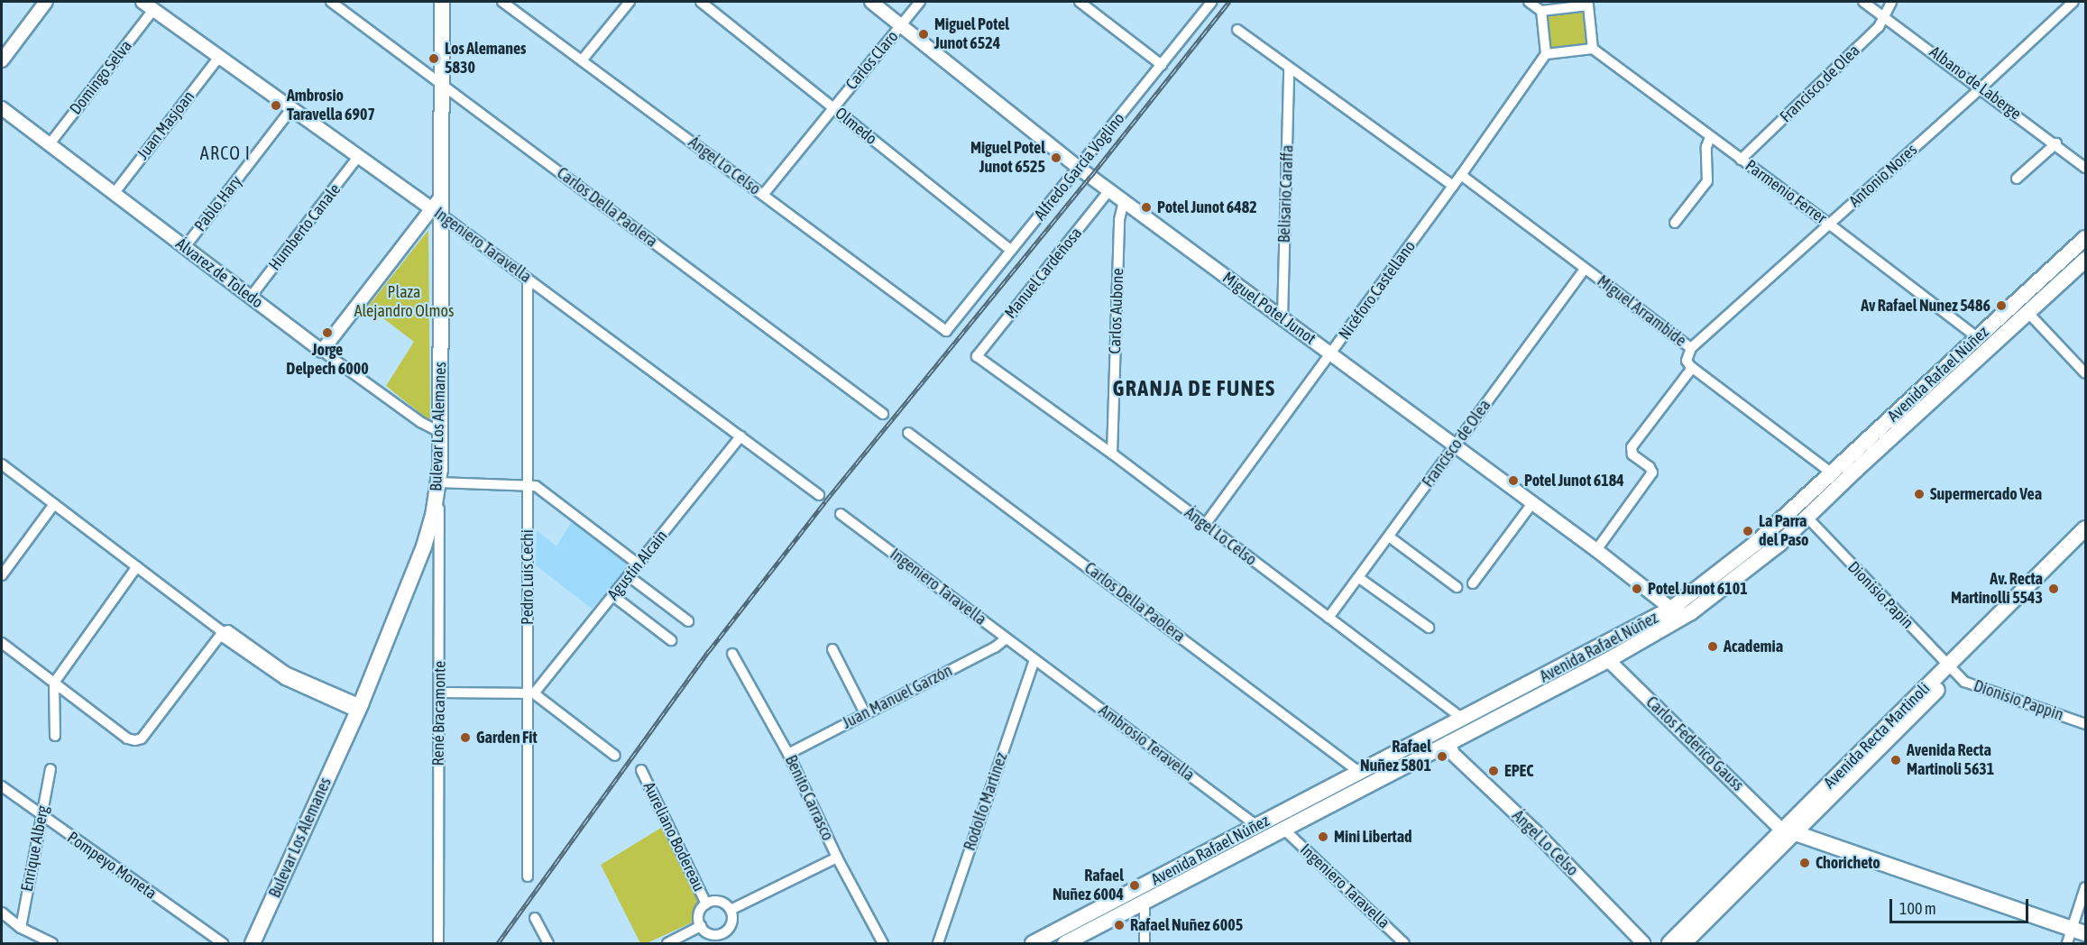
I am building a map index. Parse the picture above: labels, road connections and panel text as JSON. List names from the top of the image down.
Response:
{
  "streets": {
    "main road": [
      "Ángel Lo Celso",
      "Ingeniero Taravella",
      "Álvarez de Toledo",
      "Miguel Potel Junot",
      "Avenida Rafael Núñez",
      "Bulevar Los Alemanes",
      "Avenida Recta Martinoli",
      "Carlos Federico Gauss"
    ],
    "street": [
      "Carlos Claro",
      "Domingo Selva",
      "Albano de Laberge",
      "Francisco de Olea",
      "Juan Masjoan",
      "Olmedo",
      "Alfredo García Voglino",
      "Antonio Nores",
      "Parmenio Ferrer",
      "Belisario Caraffa",
      "Pablo Hary",
      "Carlos Della Paolera",
      "Humberto Canale",
      "Manuel Cardeñosa",
      "Nicéforo Castellano",
      "Carlos Aubone",
      "Miguel Arrambide",
      "Agustín Alcain",
      "Pedro Luis Cechi",
      "Dionisio Papin",
      "Juan Manuel Garzón",
      "Dionisio Pappin",
      "René Bracamonte",
      "Ambrosio Teravella",
      "Benito Carrasco",
      "Rodolfo Martinez",
      "Aureliano Bodereau",
      "Enrique Alberg",
      "Pompeyo Moneta"
    ]
  },
  "crossings": [
    ["Carlos Claro", "Olmedo"],
    ["Carlos Claro", "Ángel Lo Celso"],
    ["Carlos Claro", "Miguel Potel Junot"],
    ["Domingo Selva", "Ingeniero Taravella"],
    ["Domingo Selva", "Álvarez de Toledo"],
    ["Albano de Laberge", "Francisco de Olea"],
    ["Albano de Laberge", "Antonio Nores"],
    ["Francisco de Olea", "Ángel Lo Celso"],
    ["Francisco de Olea", "Parmenio Ferrer"],
    ["Francisco de Olea", "Miguel Potel Junot"],
    ["Francisco de Olea", "Miguel Arrambide"],
    ["Juan Masjoan", "Ingeniero Taravella"],
    ["Juan Masjoan", "Álvarez de Toledo"],
    ["Olmedo", "Alfredo García Voglino"],
    ["Ángel Lo Celso", "Alfredo García Voglino"],
    ["Ángel Lo Celso", "Manuel Cardeñosa"],
    ["Ángel Lo Celso", "Nicéforo Castellano"],
    ["Ángel Lo Celso", "Carlos Aubone"],
    ["Ángel Lo Celso", "Avenida Rafael Núñez"],
    ["Alfredo García Voglino", "Miguel Potel Junot"],
    ["Antonio Nores", "Parmenio Ferrer"],
    ["Antonio Nores", "Miguel Arrambide"],
    ["Parmenio Ferrer", "Avenida Rafael Núñez"],
    ["Belisario Caraffa", "Miguel Potel Junot"],
    ["Pablo Hary", "Ingeniero Taravella"],
    ["Pablo Hary", "Álvarez de Toledo"],
    ["Carlos Della Paolera", "Avenida Rafael Núñez"],
    ["Carlos Della Paolera", "Bulevar Los Alemanes"],
    ["Humberto Canale", "Ingeniero Taravella"],
    ["Humberto Canale", "Álvarez de Toledo"],
    ["Ingeniero Taravella", "Avenida Rafael Núñez"],
    ["Ingeniero Taravella", "Bulevar Los Alemanes"],
    ["Ingeniero Taravella", "Agustín Alcain"],
    ["Ingeniero Taravella", "Pedro Luis Cechi"],
    ["Ingeniero Taravella", "Juan Manuel Garzón"],
    ["Ingeniero Taravella", "Ambrosio Teravella"],
    ["Ingeniero Taravella", "Rodolfo Martinez"],
    ["Álvarez de Toledo", "Bulevar Los Alemanes"],
    ["Manuel Cardeñosa", "Miguel Potel Junot"],
    ["Nicéforo Castellano", "Miguel Potel Junot"],
    ["Nicéforo Castellano", "Miguel Arrambide"],
    ["Miguel Potel Junot", "Carlos Aubone"],
    ["Miguel Potel Junot", "Avenida Rafael Núñez"],
    ["Miguel Arrambide", "Avenida Rafael Núñez"],
    ["Avenida Rafael Núñez", "Dionisio Papin"],
    ["Avenida Rafael Núñez", "Ambrosio Teravella"],
    ["Avenida Rafael Núñez", "Carlos Federico Gauss"],
    ["Bulevar Los Alemanes", "René Bracamonte"],
    ["Agustín Alcain", "Pedro Luis Cechi"],
    ["Dionisio Papin", "Dionisio Pappin"],
    ["Dionisio Papin", "Avenida Recta Martinoli"],
    ["Juan Manuel Garzón", "Benito Carrasco"],
    ["Dionisio Pappin", "Avenida Recta Martinoli"],
    ["Avenida Recta Martinoli", "Carlos Federico Gauss"],
    ["Ambrosio Teravella", "Rodolfo Martinez"],
    ["Enrique Alberg", "Pompeyo Moneta"]
  ],
  "districts": ["ARCO I", "GRANJA DE FUNES"],
  "parks": ["Plaza Alejandro Olmos"],
  "places": [
    "Miguel Potel Junot 6524",
    "Los Alemanes 5830",
    "Ambrosio Taravella 6907",
    "Miguel Potel Junot 6525",
    "Potel Junot 6482",
    "Av Rafael Nunez 5486",
    "Jorge Delpech 6000",
    "Potel Junot 6184",
    "Supermercado Vea",
    "La Parra del Paso",
    "Potel Junot 6101",
    "Av. Recta Martinolli 5543",
    "Academia",
    "Garden Fit",
    "Rafael Nuñez 5801",
    "Avenida Recta Martinoli 5631",
    "EPEC",
    "Mini Libertad",
    "Choricheto",
    "Rafael Nuñez 6004",
    "Rafael Nuñez 6005"
  ],
  "scale_bar": "100 m"
}
